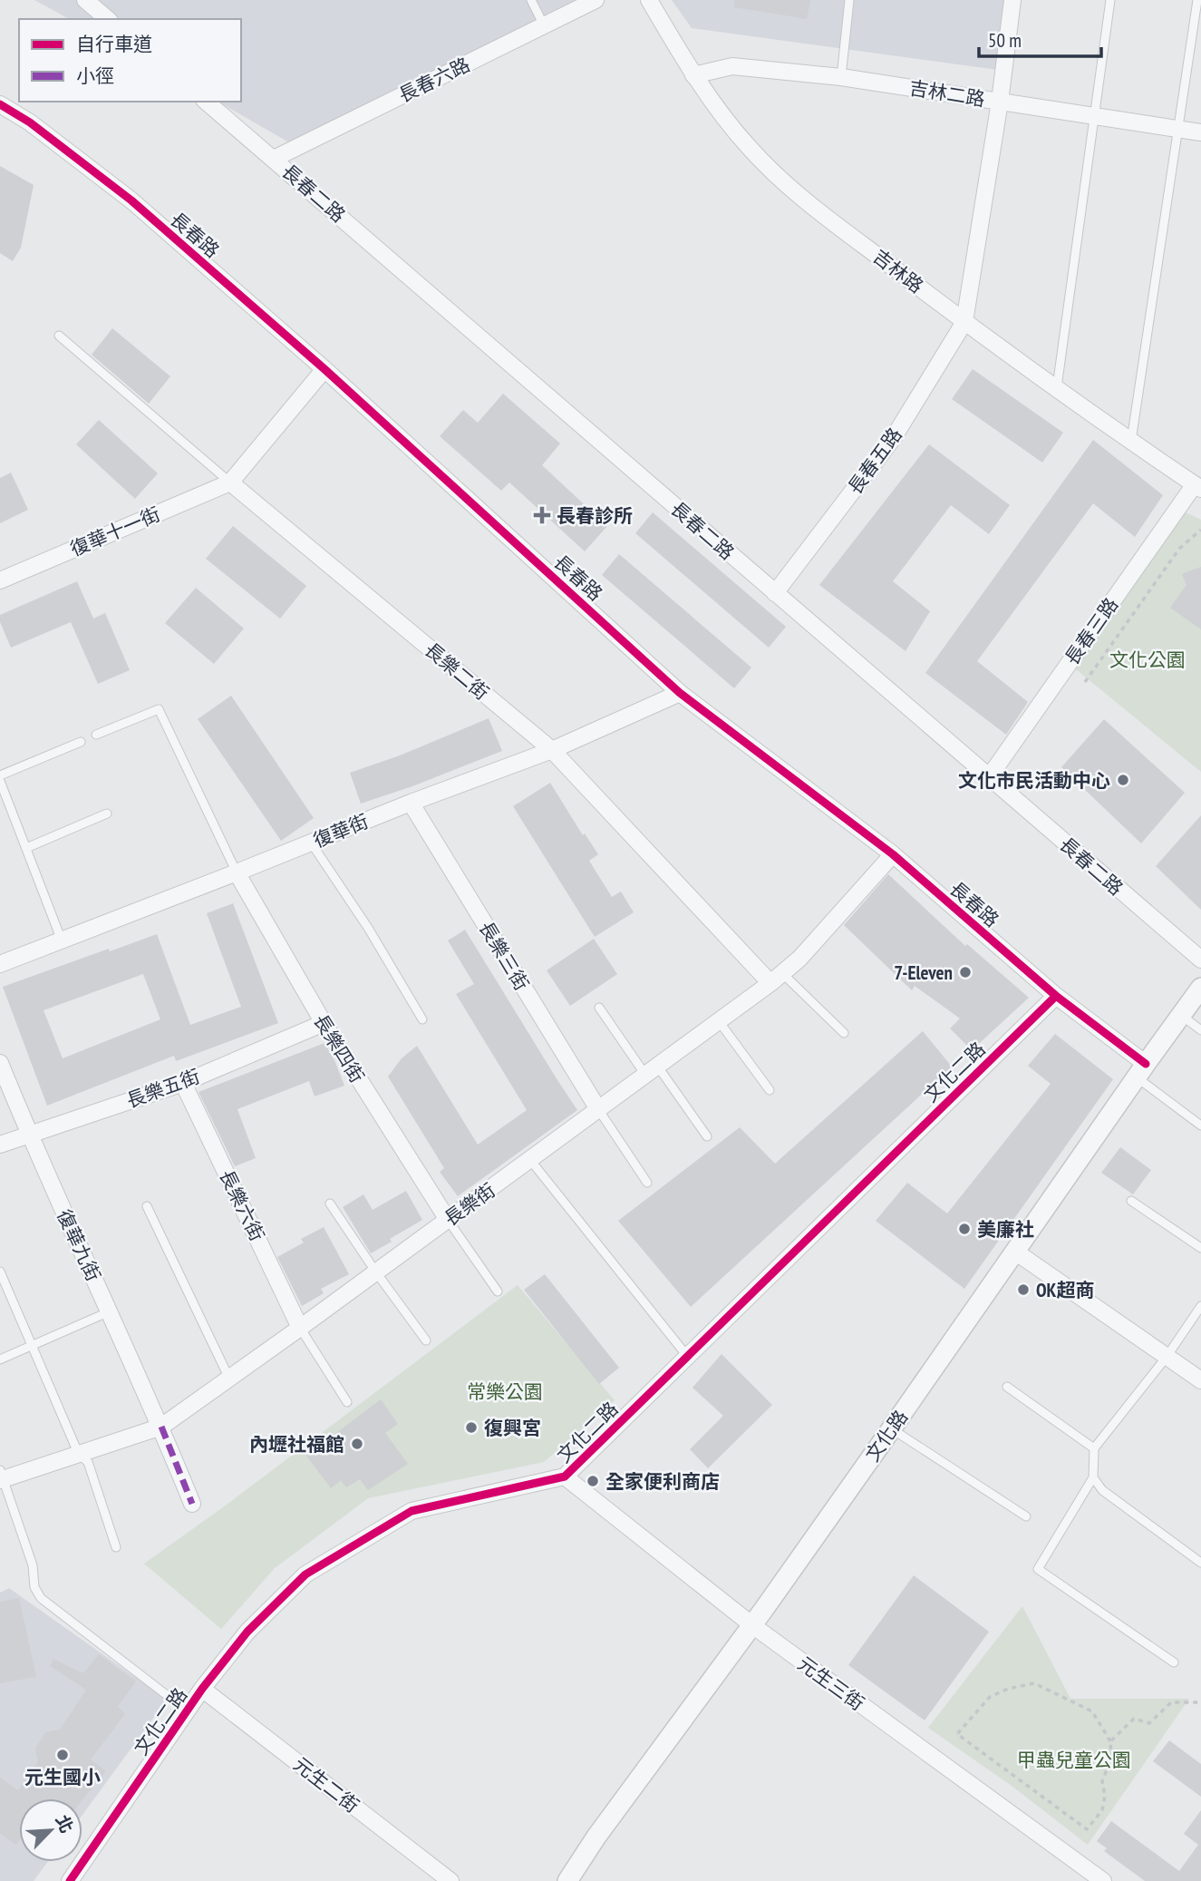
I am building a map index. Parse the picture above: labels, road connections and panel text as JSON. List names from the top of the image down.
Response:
{
  "streets": {
    "street": [
      "長春六路",
      "吉林二路",
      "長春二路",
      "長春路",
      "吉林路",
      "長春五路",
      "復華十一街",
      "長春三路",
      "長樂二街",
      "復華街",
      "長樂三街",
      "長樂四街",
      "文化二路",
      "長樂五街",
      "長樂街",
      "長樂六街",
      "復華九街",
      "文化路",
      "元生三街",
      "元生二街"
    ]
  },
  "crossings": [
    ["長春六路", "長春二路"],
    ["吉林二路", "吉林路"],
    ["長春二路", "長春五路"],
    ["長春二路", "長春三路"],
    ["長春路", "復華街"],
    ["長春路", "文化二路"],
    ["長春路", "長樂街"],
    ["長春路", "文化路"],
    ["吉林路", "長春五路"],
    ["吉林路", "長春三路"],
    ["復華十一街", "長樂二街"],
    ["長樂二街", "復華街"],
    ["長樂二街", "長樂街"],
    ["復華街", "長樂三街"],
    ["復華街", "長樂四街"],
    ["長樂三街", "長樂街"],
    ["長樂四街", "長樂五街"],
    ["長樂四街", "長樂街"],
    ["文化二路", "元生三街"],
    ["文化二路", "元生二街"],
    ["長樂五街", "長樂六街"],
    ["長樂五街", "復華九街"],
    ["長樂街", "長樂六街"],
    ["長樂街", "復華九街"],
    ["文化路", "元生三街"]
  ],
  "parks": ["文化公園", "常樂公園", "甲蟲兒童公園"],
  "places": {
    "health": ["長春診所"],
    "other": [
      "文化市民活動中心",
      "7-Eleven",
      "美廉社",
      "OK超商",
      "復興宮",
      "內壢社福館",
      "全家便利商店",
      "元生國小"
    ]
  },
  "legend": ["自行車道", "小徑"],
  "scale_bar": "50 m",
  "north": "top right"
}
